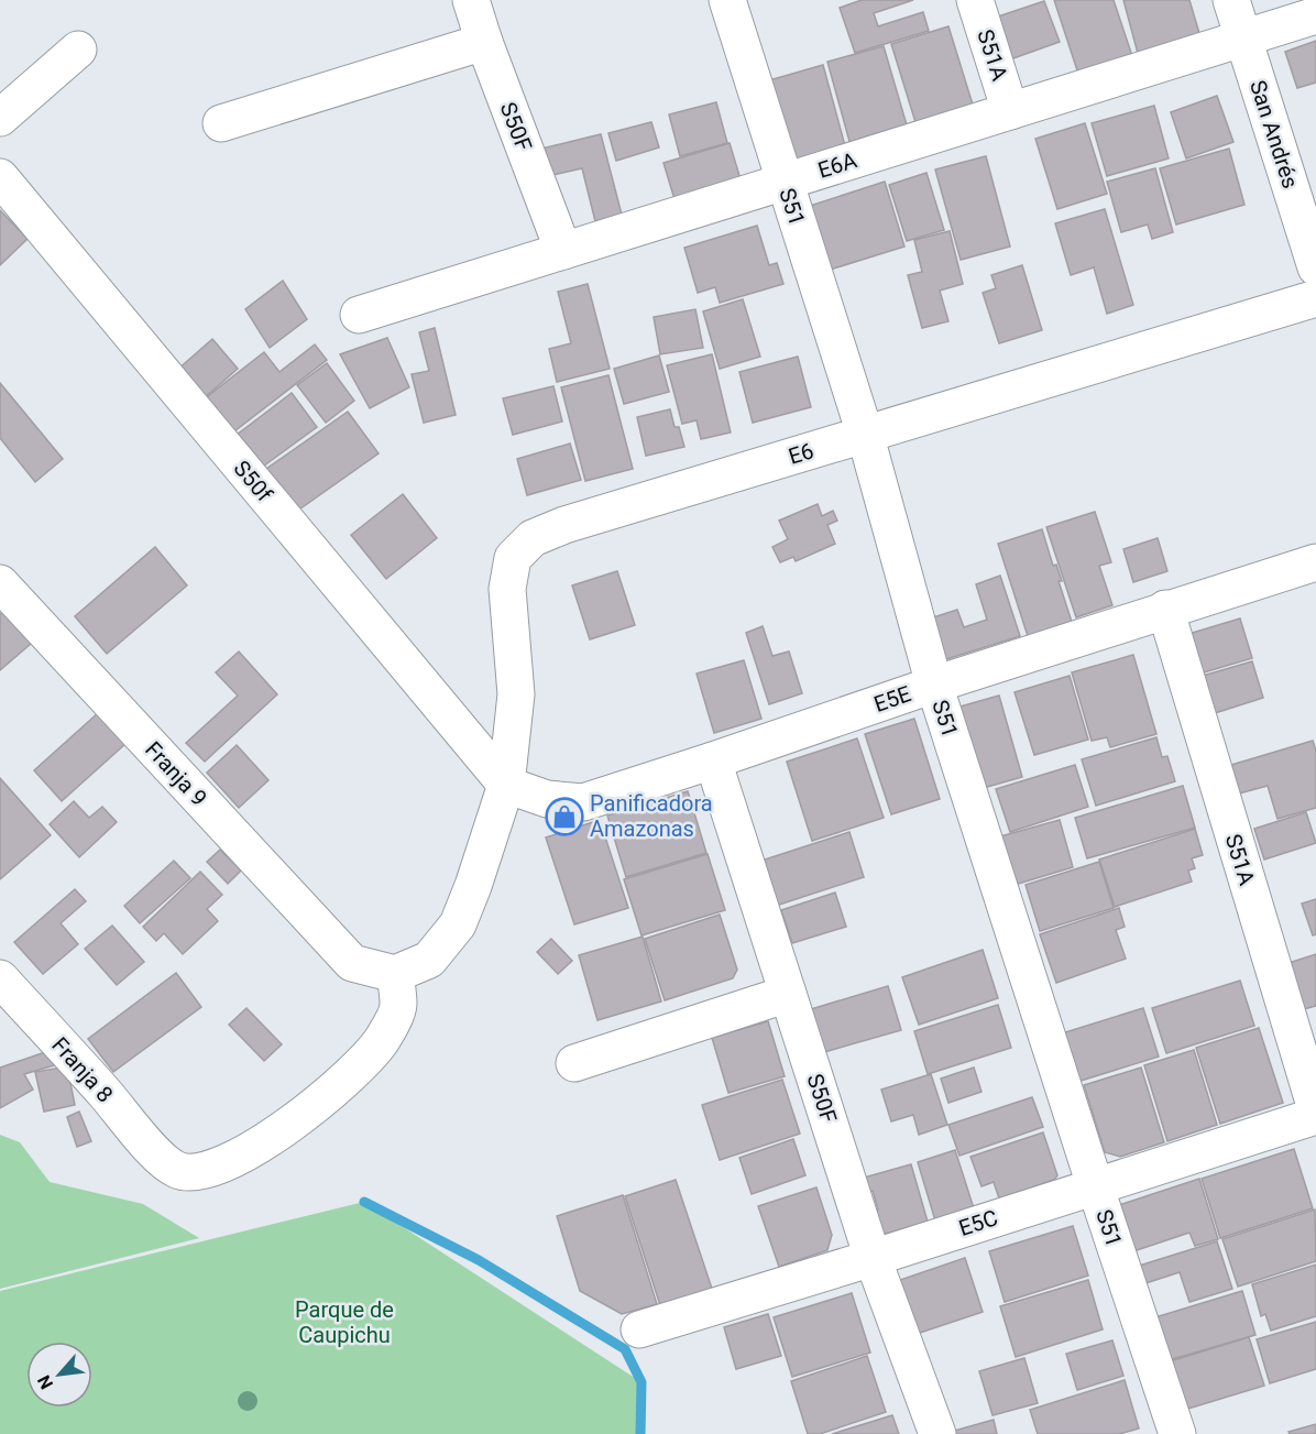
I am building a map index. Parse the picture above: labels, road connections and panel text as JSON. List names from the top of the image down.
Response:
{
  "streets": {
    "street": [
      "S51A",
      "S50F",
      "San Andrés",
      "E6A",
      "S51",
      "E6",
      "S50f",
      "E5E",
      "Franja 9",
      "Franja 8",
      "E5C"
    ]
  },
  "crossings": [
    ["S51A", "E6A"],
    ["S51A", "E5E"],
    ["S50F", "E6A"],
    ["S50F", "E5E"],
    ["S50F", "E5C"],
    ["San Andrés", "E6A"],
    ["E6A", "S51"],
    ["S51", "E6"],
    ["S51", "E5E"],
    ["S51", "E5C"],
    ["E6", "S50f"],
    ["E6", "E5E"],
    ["E6", "Franja 9"],
    ["E6", "Franja 8"],
    ["S50f", "E5E"],
    ["Franja 9", "Franja 8"]
  ],
  "parks": ["Parque de Caupichu"],
  "places": {
    "shop": ["Panificadora Amazonas"]
  },
  "north": "bottom left"
}
